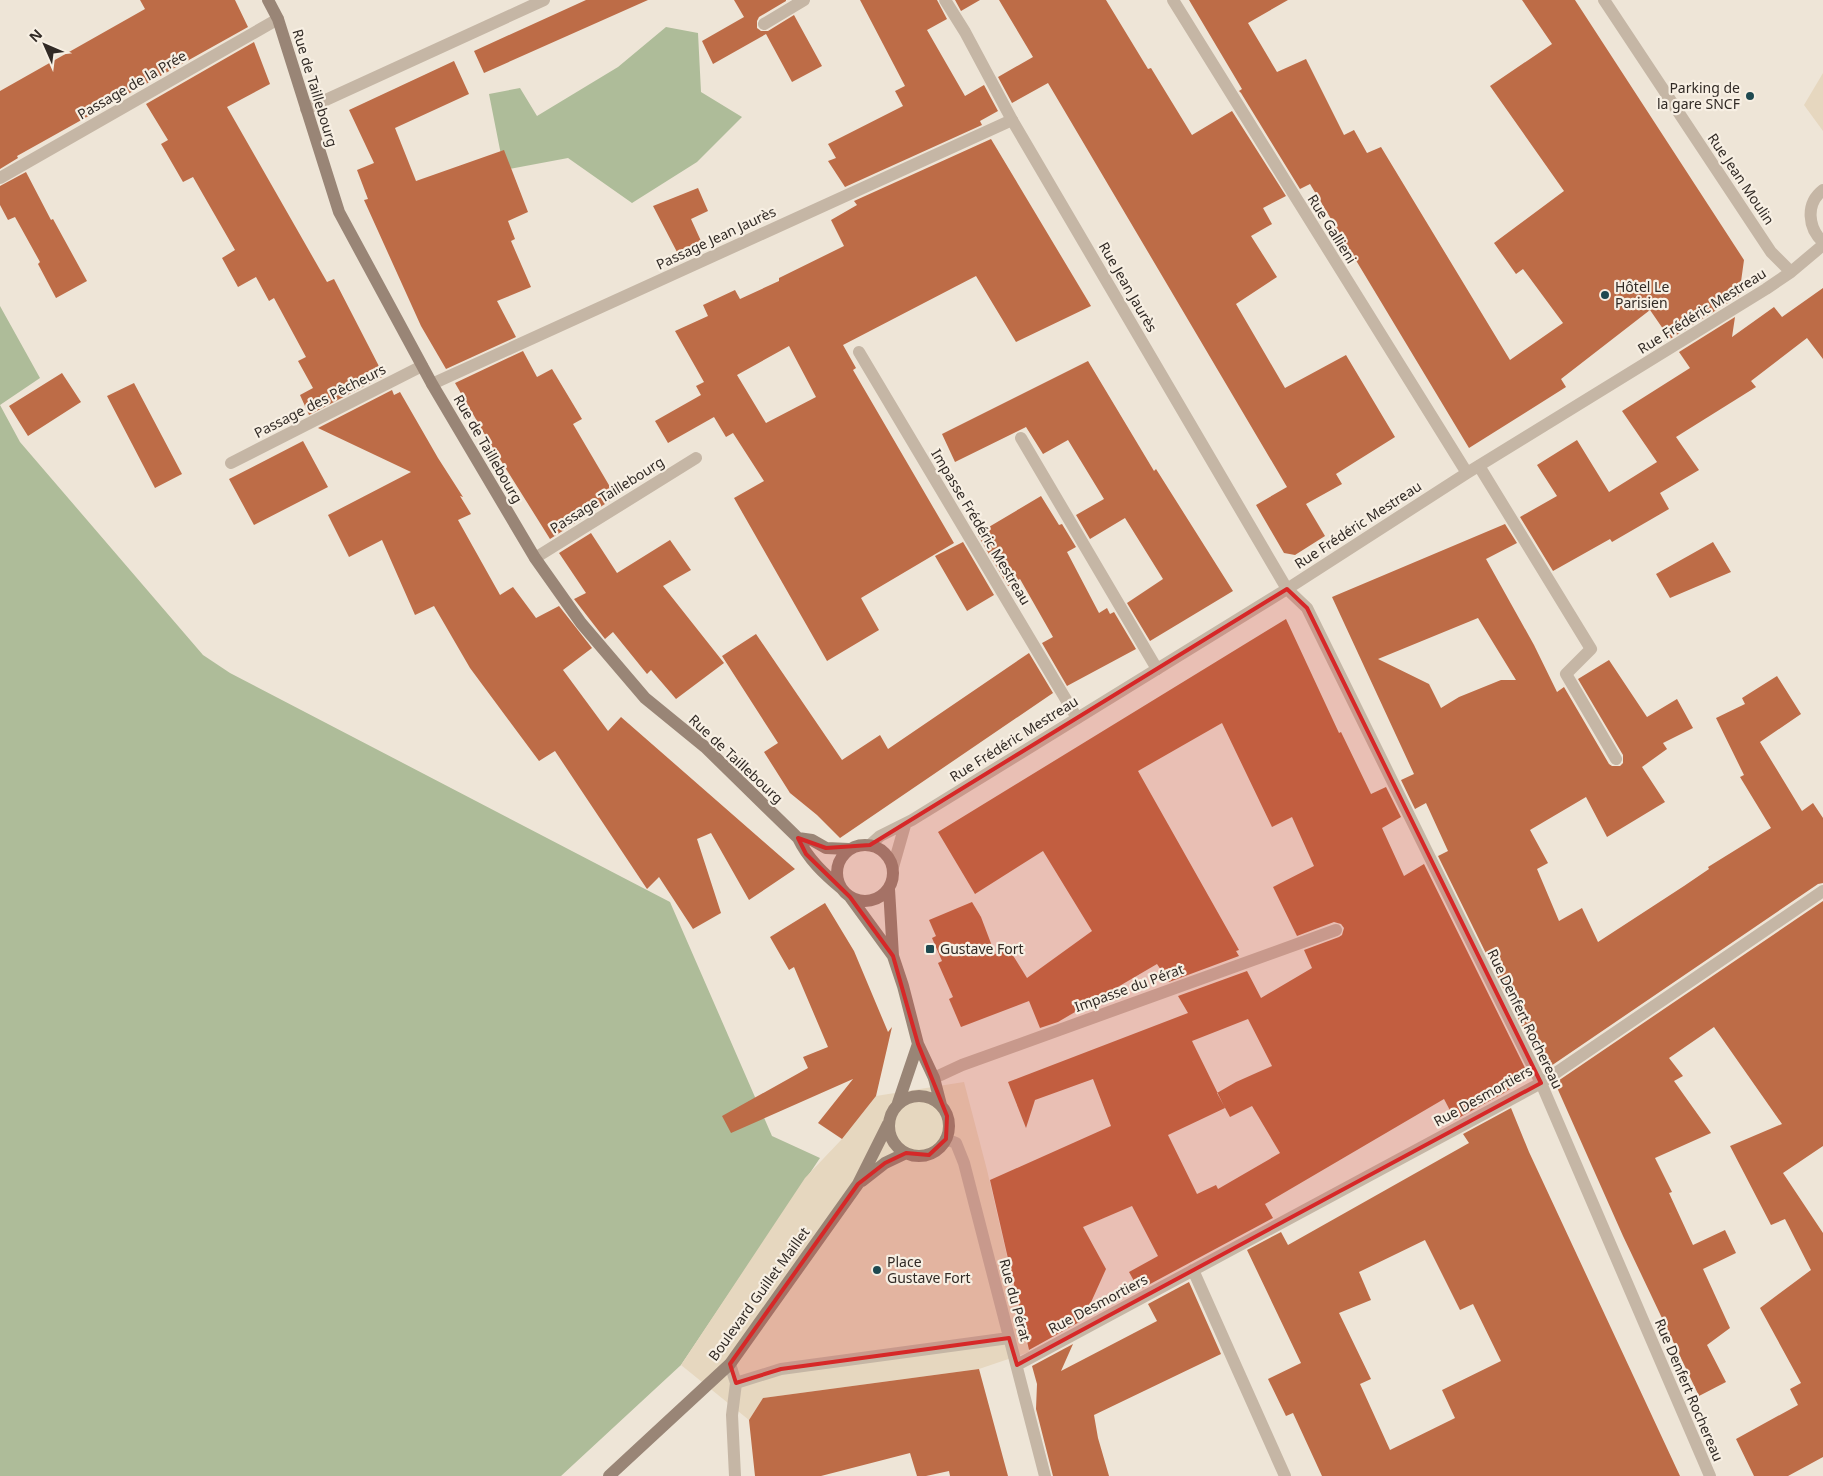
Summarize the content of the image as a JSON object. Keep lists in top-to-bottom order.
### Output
{
  "streets": {
    "street": [
      "Passage de la Prée",
      "Rue de Taillebourg",
      "Rue Jean Moulin",
      "Rue Gallieni",
      "Passage Jean Jaurès",
      "Rue Jean Jaurès",
      "Rue Frédéric Mestreau",
      "Passage des Pêcheurs",
      "Passage Taillebourg",
      "Impasse Frédéric Mestreau",
      "Impasse du Pérat",
      "Rue Denfert Rochereau",
      "Rue Desmortiers",
      "Boulevard Guillet Maillet",
      "Rue du Pérat"
    ]
  },
  "crossings": [
    ["Passage de la Prée", "Rue de Taillebourg"],
    ["Rue de Taillebourg", "Passage Jean Jaurès"],
    ["Rue de Taillebourg", "Rue Frédéric Mestreau"],
    ["Rue de Taillebourg", "Passage des Pêcheurs"],
    ["Rue de Taillebourg", "Passage Taillebourg"],
    ["Rue Jean Moulin", "Rue Frédéric Mestreau"],
    ["Rue Gallieni", "Rue Frédéric Mestreau"],
    ["Passage Jean Jaurès", "Rue Jean Jaurès"],
    ["Rue Jean Jaurès", "Rue Frédéric Mestreau"],
    ["Rue Jean Jaurès", "Rue Denfert Rochereau"],
    ["Rue Frédéric Mestreau", "Impasse Frédéric Mestreau"],
    ["Rue Frédéric Mestreau", "Rue Denfert Rochereau"],
    ["Rue Denfert Rochereau", "Rue Desmortiers"],
    ["Rue Desmortiers", "Rue du Pérat"],
    ["Boulevard Guillet Maillet", "Rue du Pérat"]
  ],
  "places": {
    "other": ["Parking de la gare SNCF", "Hôtel Le Parisien", "Place Gustave Fort"],
    "transit": ["Gustave Fort"]
  },
  "north": "top left"
}
